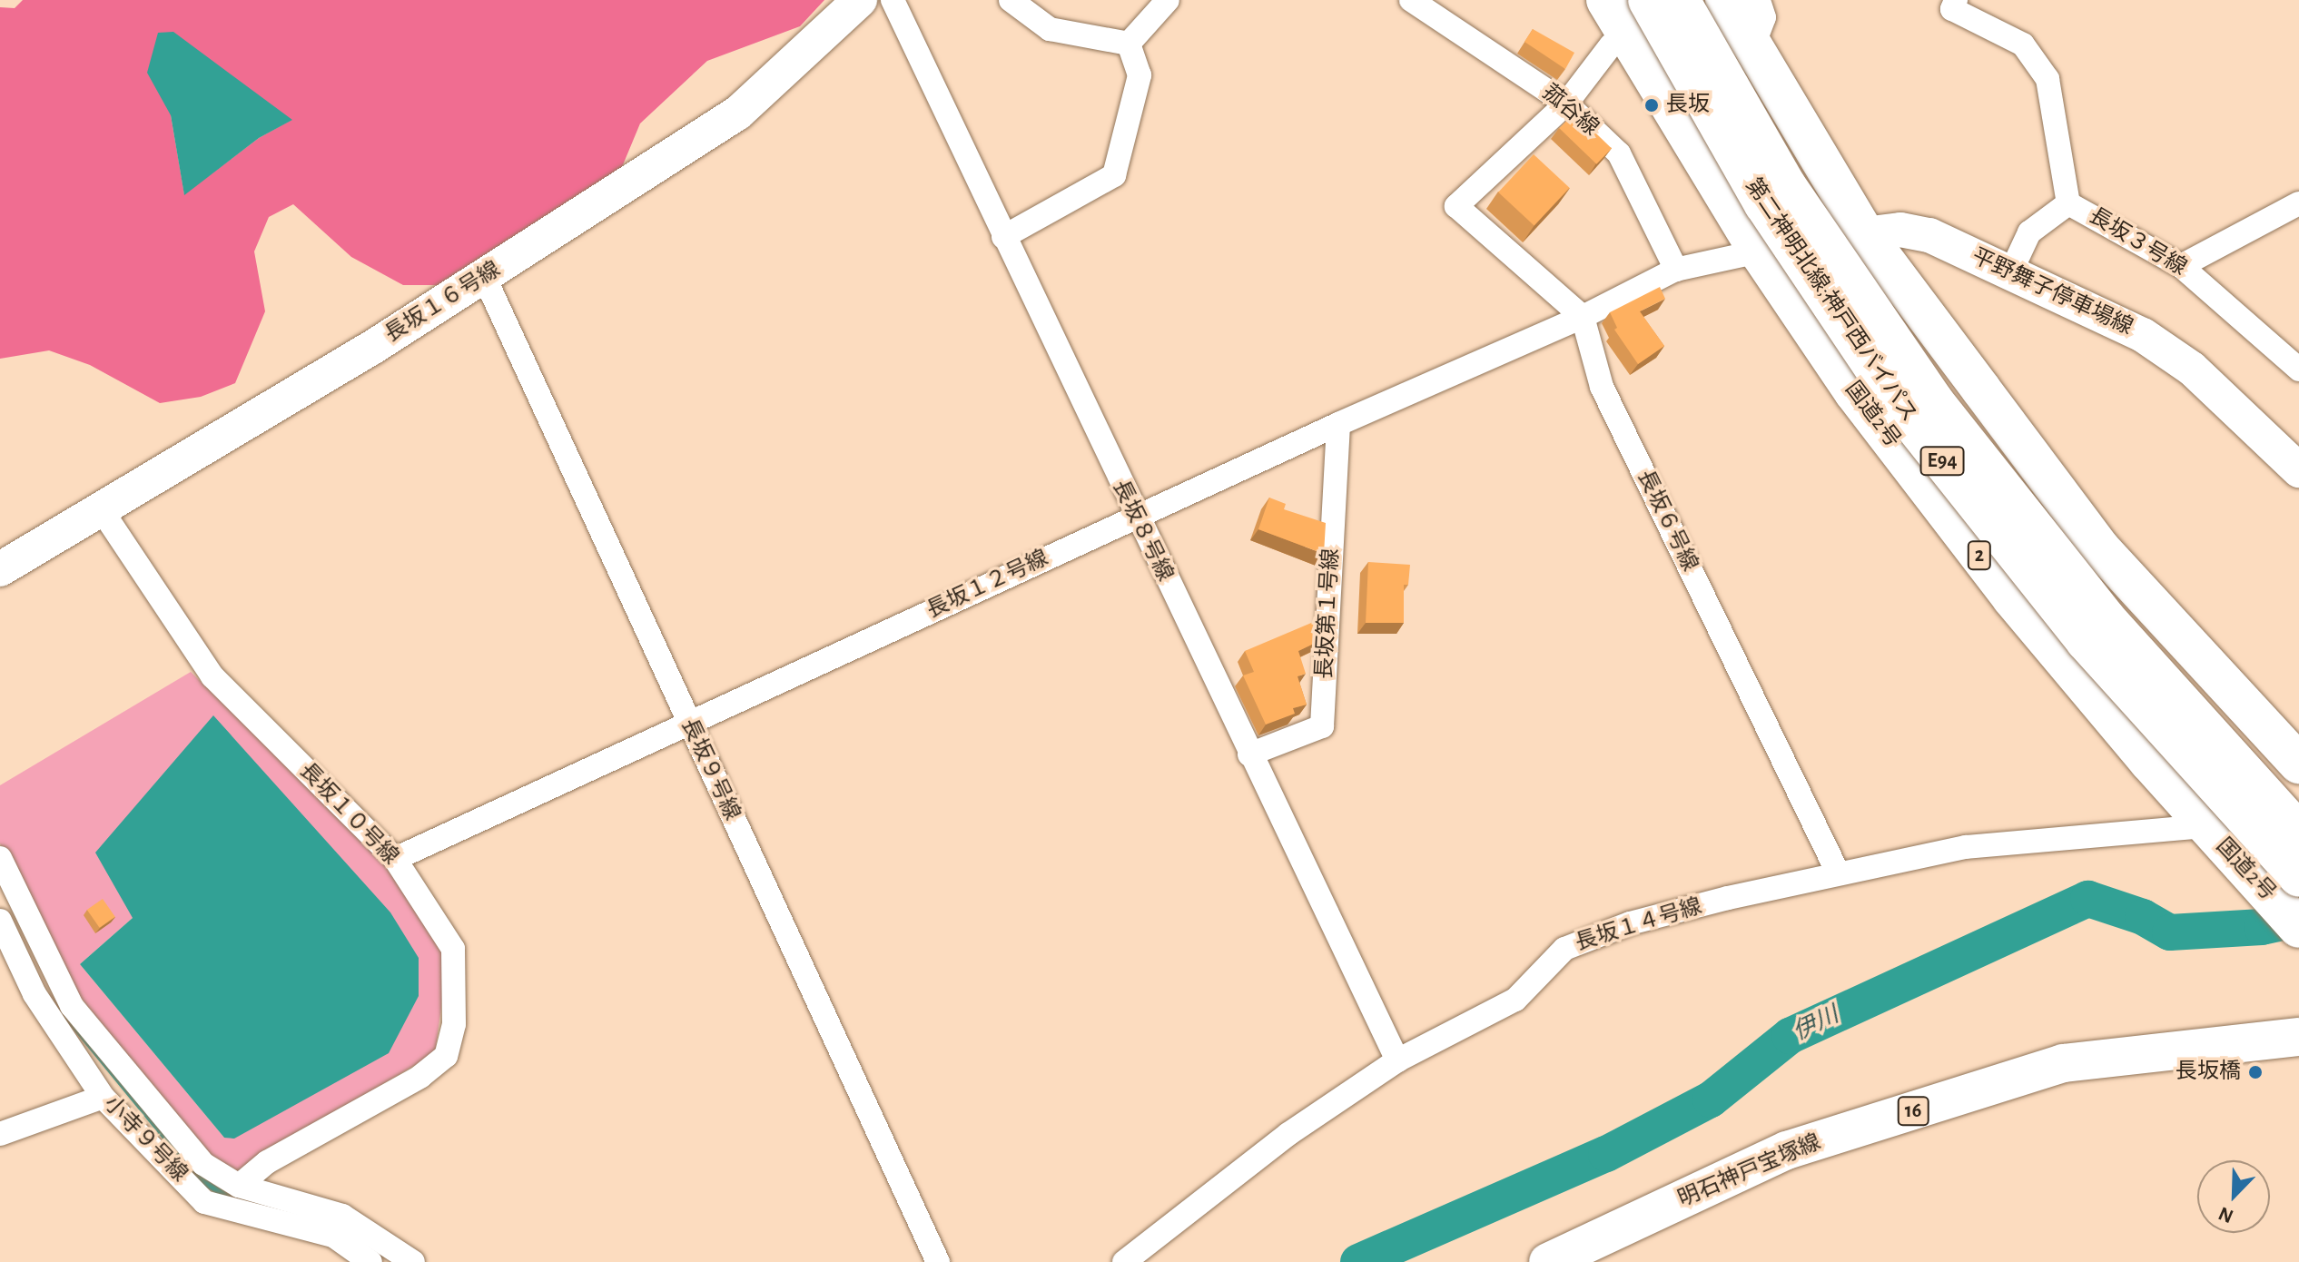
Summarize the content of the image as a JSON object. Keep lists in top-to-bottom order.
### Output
{
  "streets": {
    "highway": [
      "第二神明北線;神戸西バイパス",
      "国道2号",
      "E94",
      "2"
    ],
    "main road": ["16", "明石神戸宝塚線"],
    "street": [
      "菰谷線",
      "長坂３号線",
      "平野舞子停車場線",
      "長坂１６号線",
      "長坂６号線",
      "長坂８号線",
      "長坂１２号線",
      "長坂第１号線",
      "長坂９号線",
      "長坂１０号線",
      "長坂１４号線",
      "小寺９号線"
    ]
  },
  "crossings": [
    ["菰谷線", "長坂１２号線"],
    ["平野舞子停車場線", "国道2号"],
    ["平野舞子停車場線", "長坂１２号線"],
    ["第二神明北線;神戸西バイパス", "国道2号"],
    ["長坂１６号線", "長坂９号線"],
    ["長坂１６号線", "長坂１０号線"],
    ["国道2号", "長坂１２号線"],
    ["国道2号", "長坂１４号線"],
    ["長坂６号線", "長坂１２号線"],
    ["長坂６号線", "長坂１４号線"],
    ["長坂８号線", "長坂１２号線"],
    ["長坂８号線", "長坂第１号線"],
    ["長坂８号線", "長坂１４号線"],
    ["長坂１２号線", "長坂第１号線"],
    ["長坂１２号線", "長坂９号線"],
    ["長坂１２号線", "長坂１０号線"]
  ],
  "water": ["伊川"],
  "places": ["長坂", "長坂橋"],
  "north": "bottom left"
}
